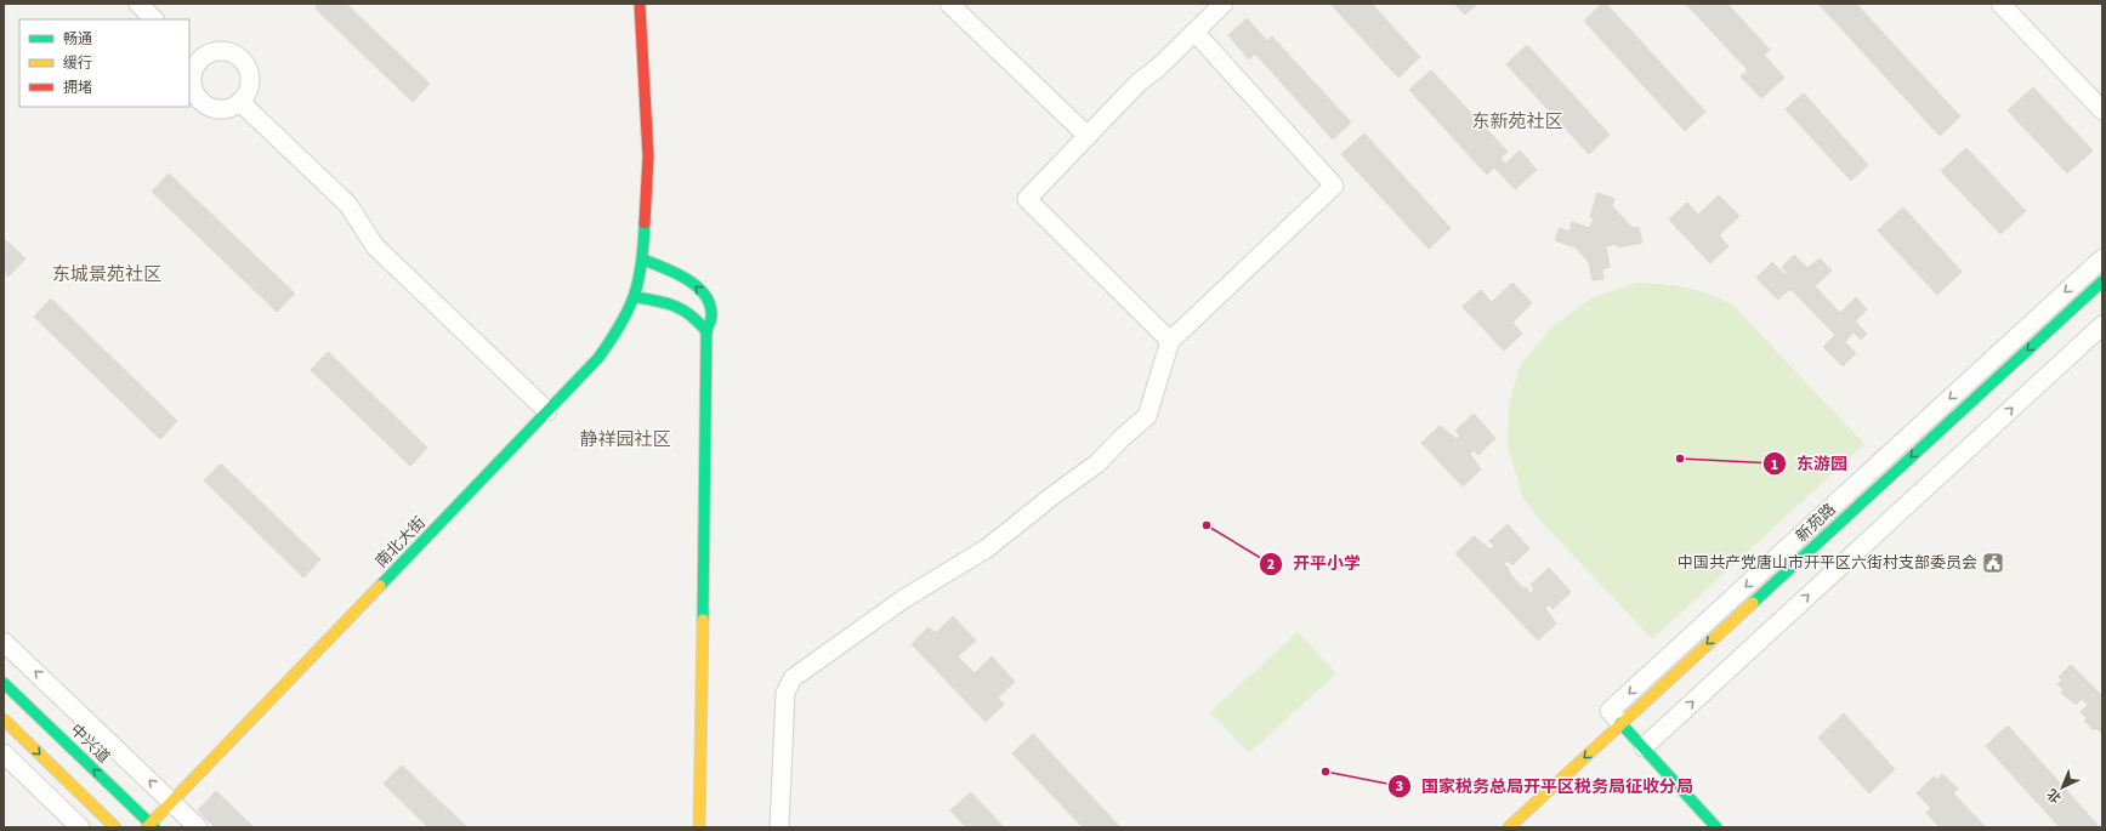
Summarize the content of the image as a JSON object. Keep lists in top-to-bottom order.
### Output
{
  "streets": {
    "street": ["新苑路", "南北大街", "中兴道"]
  },
  "crossings": [
    ["南北大街", "中兴道"]
  ],
  "districts": ["东新苑社区", "东城景苑社区", "静祥园社区"],
  "places": {
    "other": ["东游园", "开平小学", "国家税务总局开平区税务局征收分局"],
    "public building": ["中国共产党唐山市开平区六街村支部委员会"]
  },
  "legend": ["畅通", "缓行", "拥堵"],
  "north": "bottom left"
}
